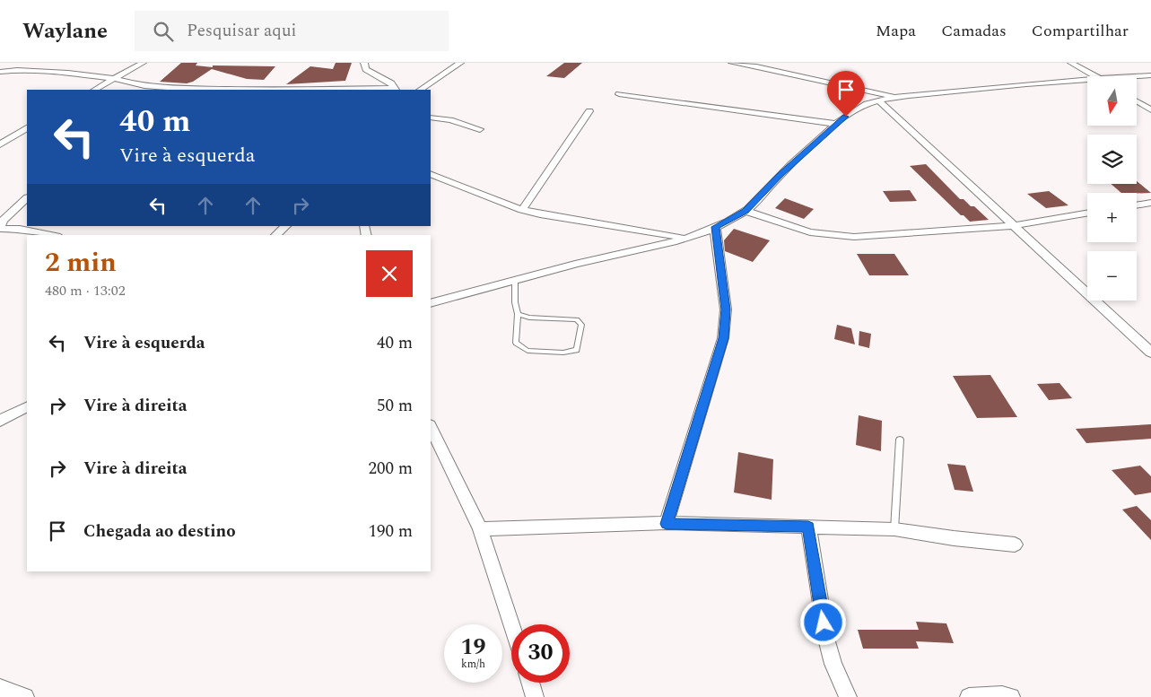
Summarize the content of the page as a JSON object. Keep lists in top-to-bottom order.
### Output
{
  "north": "bottom",
  "page": {
    "header": "Waylane",
    "search": "Pesquisar aqui",
    "nav": ["Mapa", "Camadas", "Compartilhar"],
    "map_buttons": ["+", "−"],
    "turn": ["40 m", "Vire à esquerda"],
    "heading": ["2 min", "480 m · 13:02"],
    "list": [
      {
        "name": "Vire à esquerda",
        "value": "40 m"
      },
      {
        "name": "Vire à direita",
        "value": "50 m"
      },
      {
        "name": "Vire à direita",
        "value": "200 m"
      },
      {
        "name": "Chegada ao destino",
        "value": "190 m"
      }
    ],
    "speed": "19 km/h",
    "limit": "30"
  }
}
